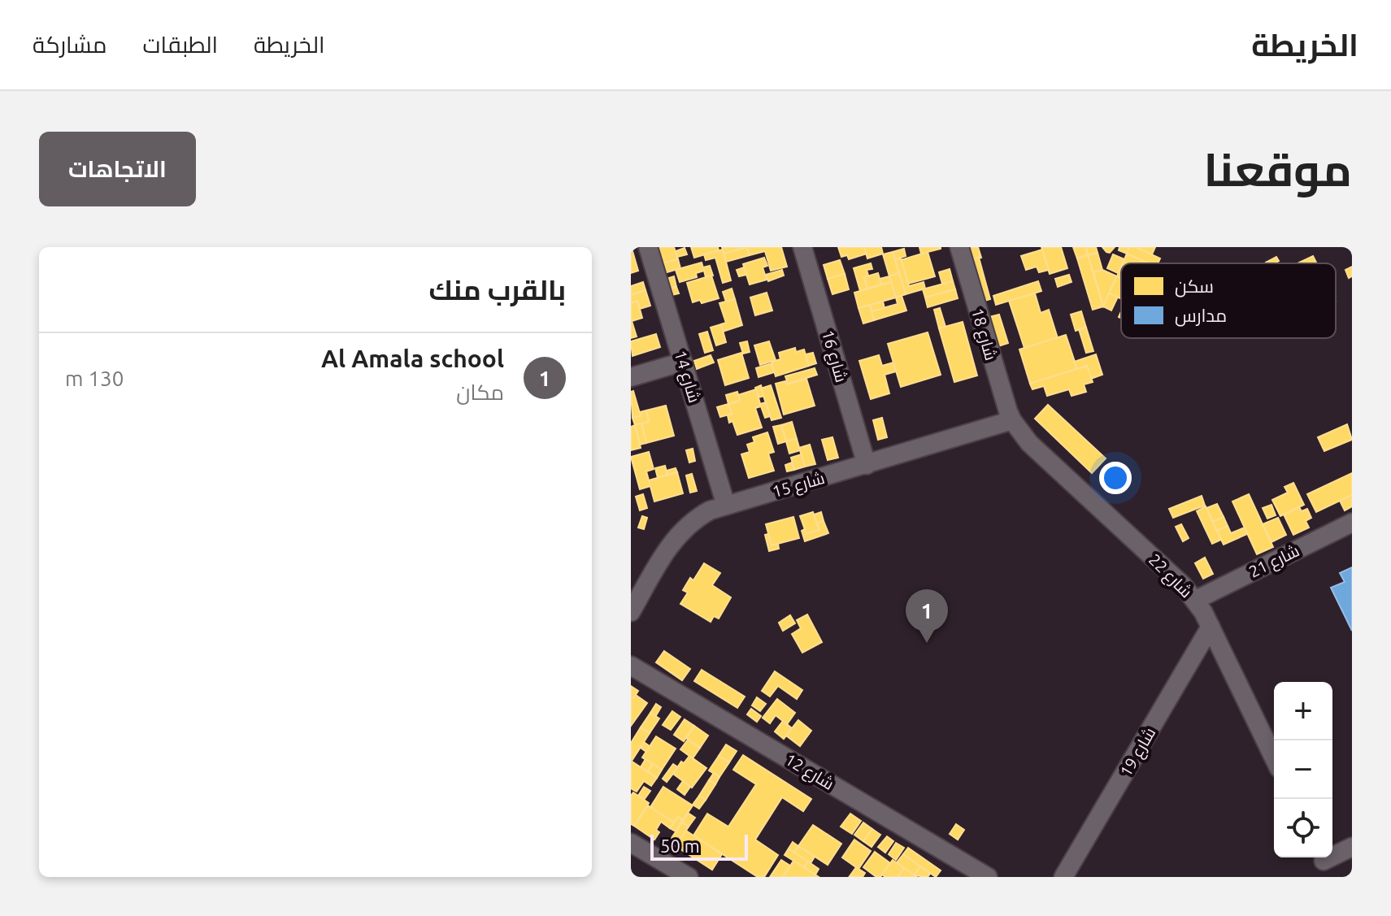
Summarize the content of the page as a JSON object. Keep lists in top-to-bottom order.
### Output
{
  "streets": {
    "street": [
      "شارع 18",
      "شارع 16",
      "شارع 14",
      "شارع 15",
      "شارع 21",
      "شارع 22",
      "شارع 19",
      "شارع 12"
    ]
  },
  "crossings": [
    ["شارع 18", "شارع 15"],
    ["شارع 18", "شارع 22"],
    ["شارع 16", "شارع 15"],
    ["شارع 14", "شارع 15"],
    ["شارع 15", "شارع 22"],
    ["شارع 21", "شارع 22"],
    ["شارع 22", "شارع 19"]
  ],
  "legend": ["سكن", "مدارس"],
  "scale_bar": "50 m",
  "page": {
    "header": "الخريطة",
    "nav": ["الخريطة", "الطبقات", "مشاركة"],
    "title": "موقعنا",
    "buttons": "الاتجاهات",
    "heading": "بالقرب منك",
    "list": [
      {
        "mark": "1",
        "name": "Al Amala school",
        "note": "مكان",
        "value": "130 m"
      }
    ],
    "pins": "1",
    "map_buttons": ["+", "−"],
    "scale": "50 m"
  }
}
